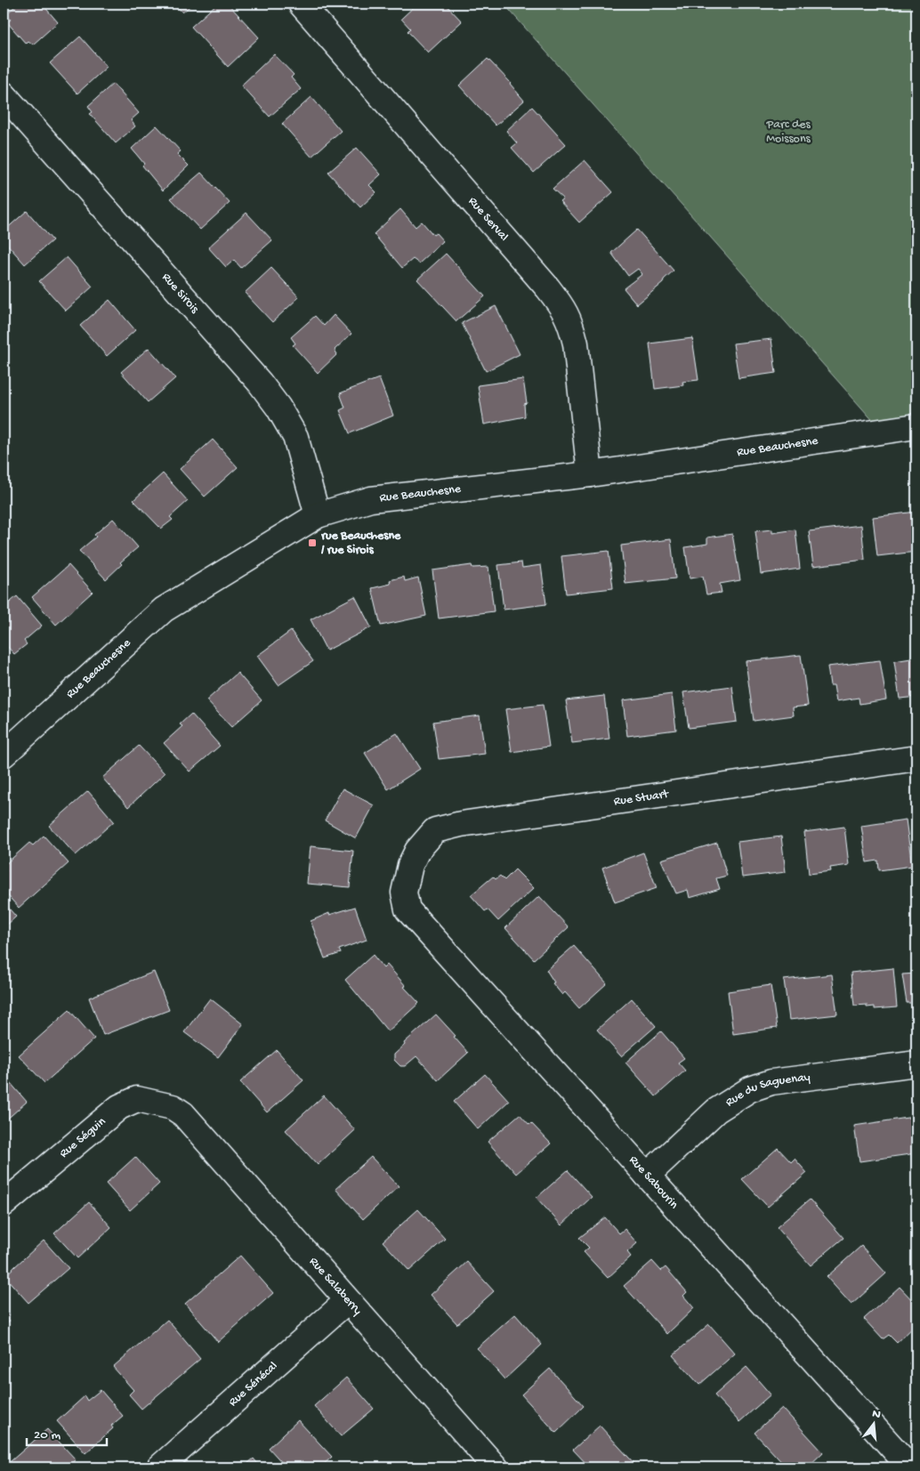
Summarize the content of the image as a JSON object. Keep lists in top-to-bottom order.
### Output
{
  "streets": {
    "street": [
      "Rue Serval",
      "Rue Sirois",
      "Rue Beauchesne",
      "Rue Stuart",
      "Rue du Saguenay",
      "Rue Séguin",
      "Rue Sabourin",
      "Rue Salaberry",
      "Rue Sénécal"
    ]
  },
  "crossings": [
    ["Rue Serval", "Rue Beauchesne"],
    ["Rue Sirois", "Rue Beauchesne"],
    ["Rue Stuart", "Rue Sabourin"],
    ["Rue du Saguenay", "Rue Sabourin"],
    ["Rue Séguin", "Rue Salaberry"],
    ["Rue Salaberry", "Rue Sénécal"]
  ],
  "parks": ["Parc des Moissons"],
  "places": {
    "transit": ["rue Beauchesne / rue Sirois"]
  },
  "scale_bar": "20 m",
  "north": "top"
}
